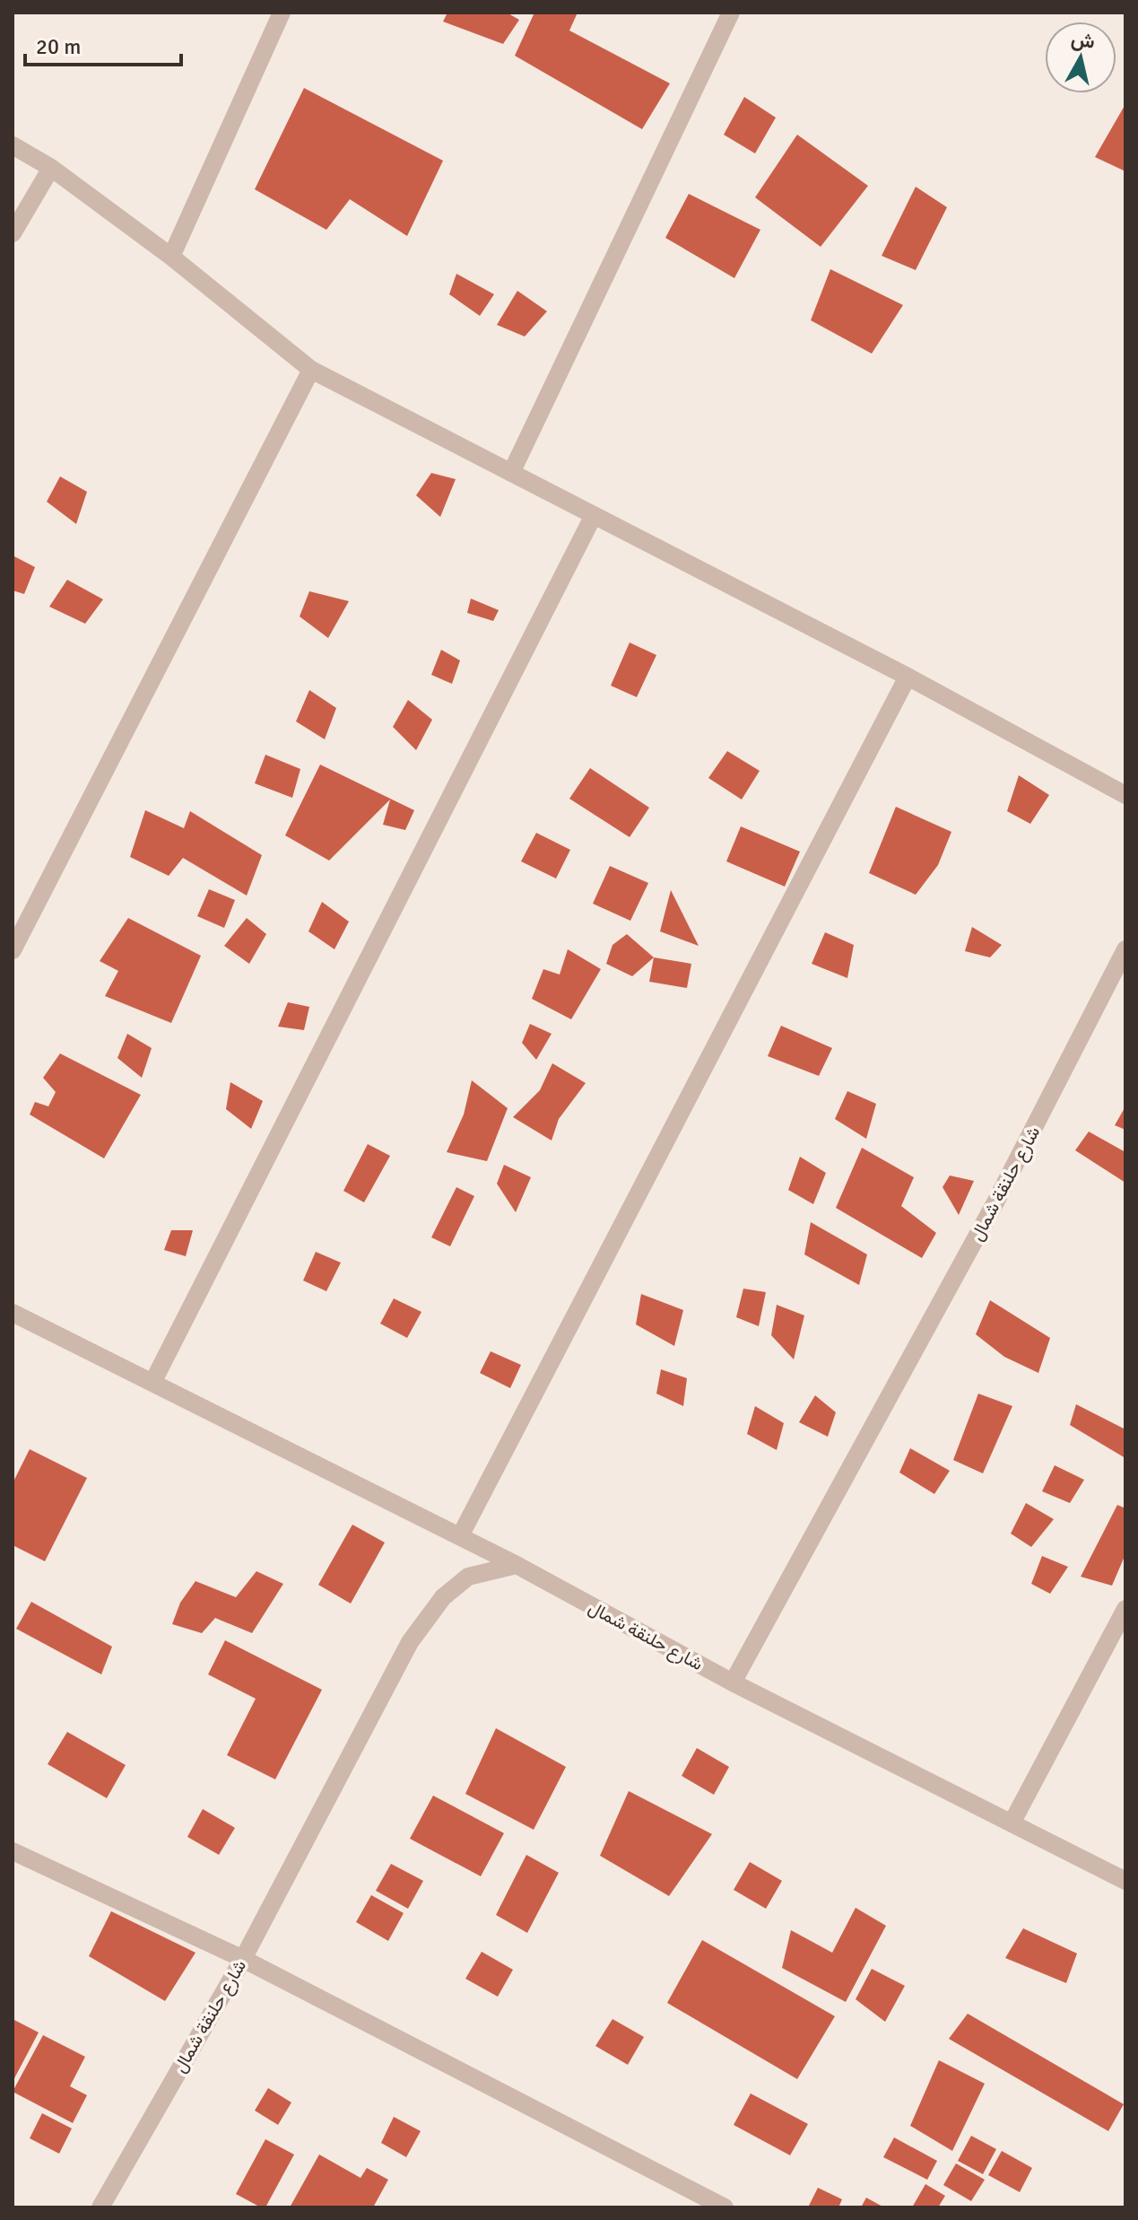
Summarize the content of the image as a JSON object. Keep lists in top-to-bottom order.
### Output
{
  "streets": {
    "street": ["شارع حلنقة شمال"]
  },
  "scale_bar": "20 m",
  "north": "top"
}
